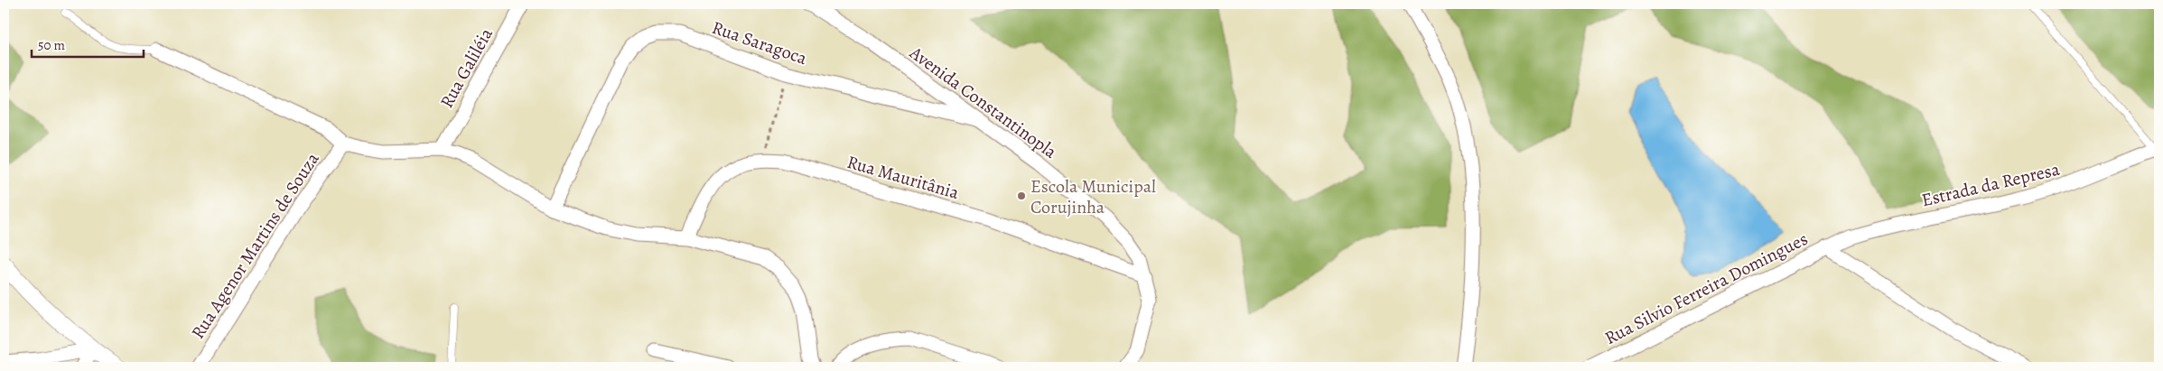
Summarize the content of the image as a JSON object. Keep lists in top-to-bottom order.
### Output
{
  "streets": {
    "street": [
      "Rua Saragoca",
      "Rua Galiléia",
      "Avenida Constantinopla",
      "Rua Mauritânia",
      "Estrada da Represa",
      "Rua Agenor Martins de Souza",
      "Rua Silvio Ferreira Domingues"
    ]
  },
  "crossings": [
    ["Rua Saragoca", "Avenida Constantinopla"],
    ["Avenida Constantinopla", "Rua Mauritânia"],
    ["Estrada da Represa", "Rua Silvio Ferreira Domingues"]
  ],
  "places": ["Escola Municipal Corujinha"],
  "scale_bar": "50 m"
}
